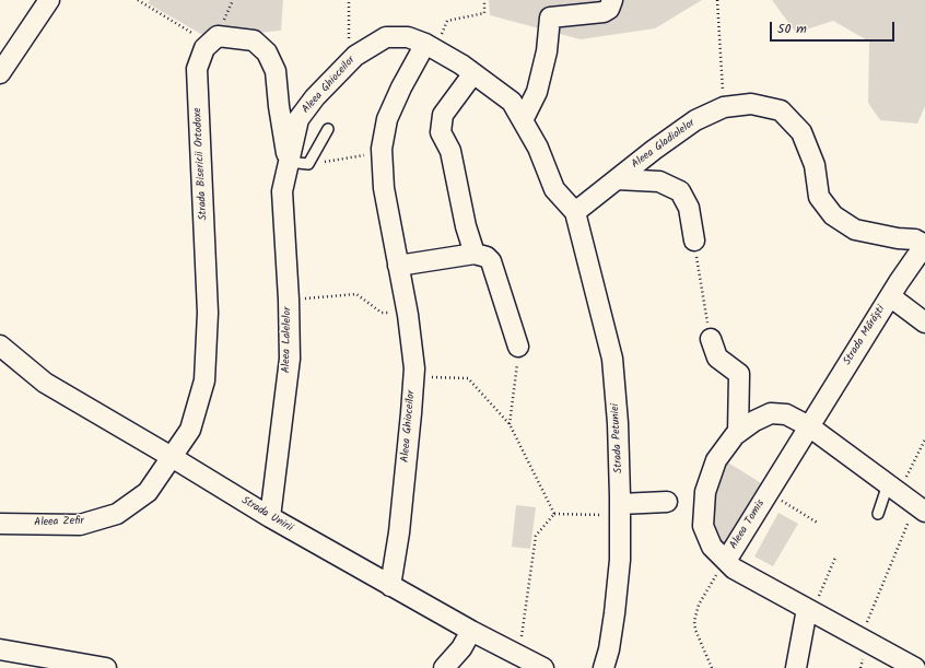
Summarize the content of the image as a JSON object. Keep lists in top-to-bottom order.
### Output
{
  "streets": {
    "street": [
      "Aleea Ghioceilor",
      "Aleea Gladiolelor",
      "Strada Bisericii Ortodoxe",
      "Strada Mărăști",
      "Aleea Lalelelor",
      "Strada Petuniei",
      "Strada Unirii",
      "Aleea Zefir",
      "Aleea Tomis"
    ]
  },
  "crossings": [
    ["Aleea Ghioceilor", "Aleea Gladiolelor"],
    ["Aleea Ghioceilor", "Aleea Lalelelor"],
    ["Aleea Ghioceilor", "Strada Petuniei"],
    ["Aleea Ghioceilor", "Strada Unirii"],
    ["Aleea Gladiolelor", "Strada Mărăști"],
    ["Aleea Gladiolelor", "Strada Petuniei"],
    ["Strada Bisericii Ortodoxe", "Strada Unirii"],
    ["Strada Bisericii Ortodoxe", "Aleea Zefir"],
    ["Strada Mărăști", "Aleea Tomis"],
    ["Aleea Lalelelor", "Strada Unirii"],
    ["Strada Unirii", "Aleea Zefir"]
  ],
  "scale_bar": "50 m"
}
